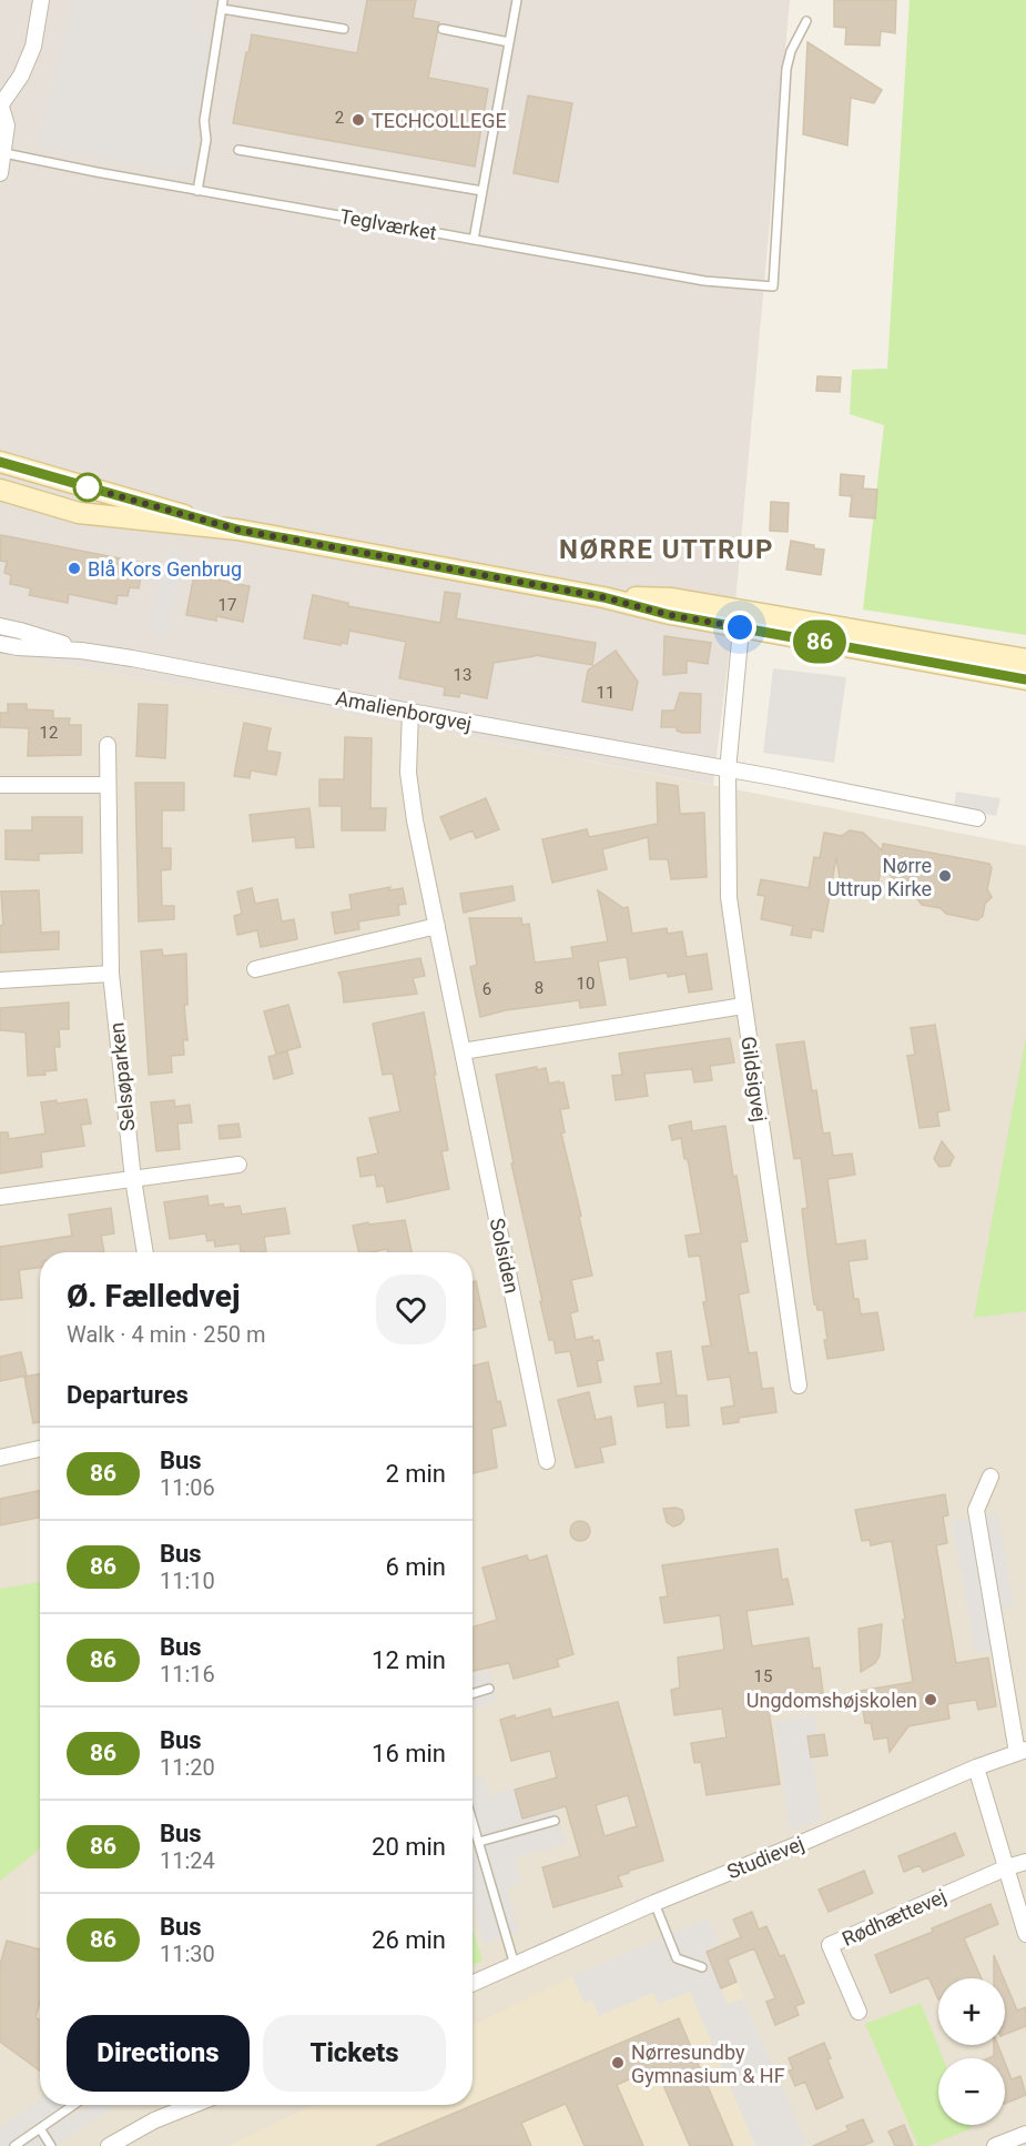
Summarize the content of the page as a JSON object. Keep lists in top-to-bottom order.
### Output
{
  "streets": {
    "street": [
      "Amalienborgvej",
      "Selsøparken",
      "Gildsigvej",
      "Solsiden",
      "Studievej",
      "Rødhættevej"
    ],
    "lane": ["Teglværket"]
  },
  "crossings": [
    ["Amalienborgvej", "Gildsigvej"],
    ["Amalienborgvej", "Solsiden"]
  ],
  "districts": ["NØRRE UTTRUP"],
  "places": [
    "TECHCOLLEGE",
    "Blå Kors Genbrug",
    "Nørre Uttrup Kirke",
    "Ungdomshøjskolen",
    "Nørresundby Gymnasium & HF"
  ],
  "lines": ["bus line 86"],
  "house_numbers": [
    "2",
    "17",
    "13",
    "11",
    "12",
    "10",
    "8",
    "6",
    "15"
  ],
  "page": {
    "on_map": "86",
    "heading": [
      ["Ø. Fælledvej", "Walk · 4 min · 250 m"],
      "Departures"
    ],
    "list": [
      {
        "mark": "86",
        "name": "Bus",
        "note": "11:06",
        "value": "2 min"
      },
      {
        "mark": "86",
        "name": "Bus",
        "note": "11:10",
        "value": "6 min"
      },
      {
        "mark": "86",
        "name": "Bus",
        "note": "11:16",
        "value": "12 min"
      },
      {
        "mark": "86",
        "name": "Bus",
        "note": "11:20",
        "value": "16 min"
      },
      {
        "mark": "86",
        "name": "Bus",
        "note": "11:24",
        "value": "20 min"
      },
      {
        "mark": "86",
        "name": "Bus",
        "note": "11:30",
        "value": "26 min"
      }
    ],
    "map_buttons": ["+", "−"],
    "buttons": ["Directions", "Tickets"]
  }
}
